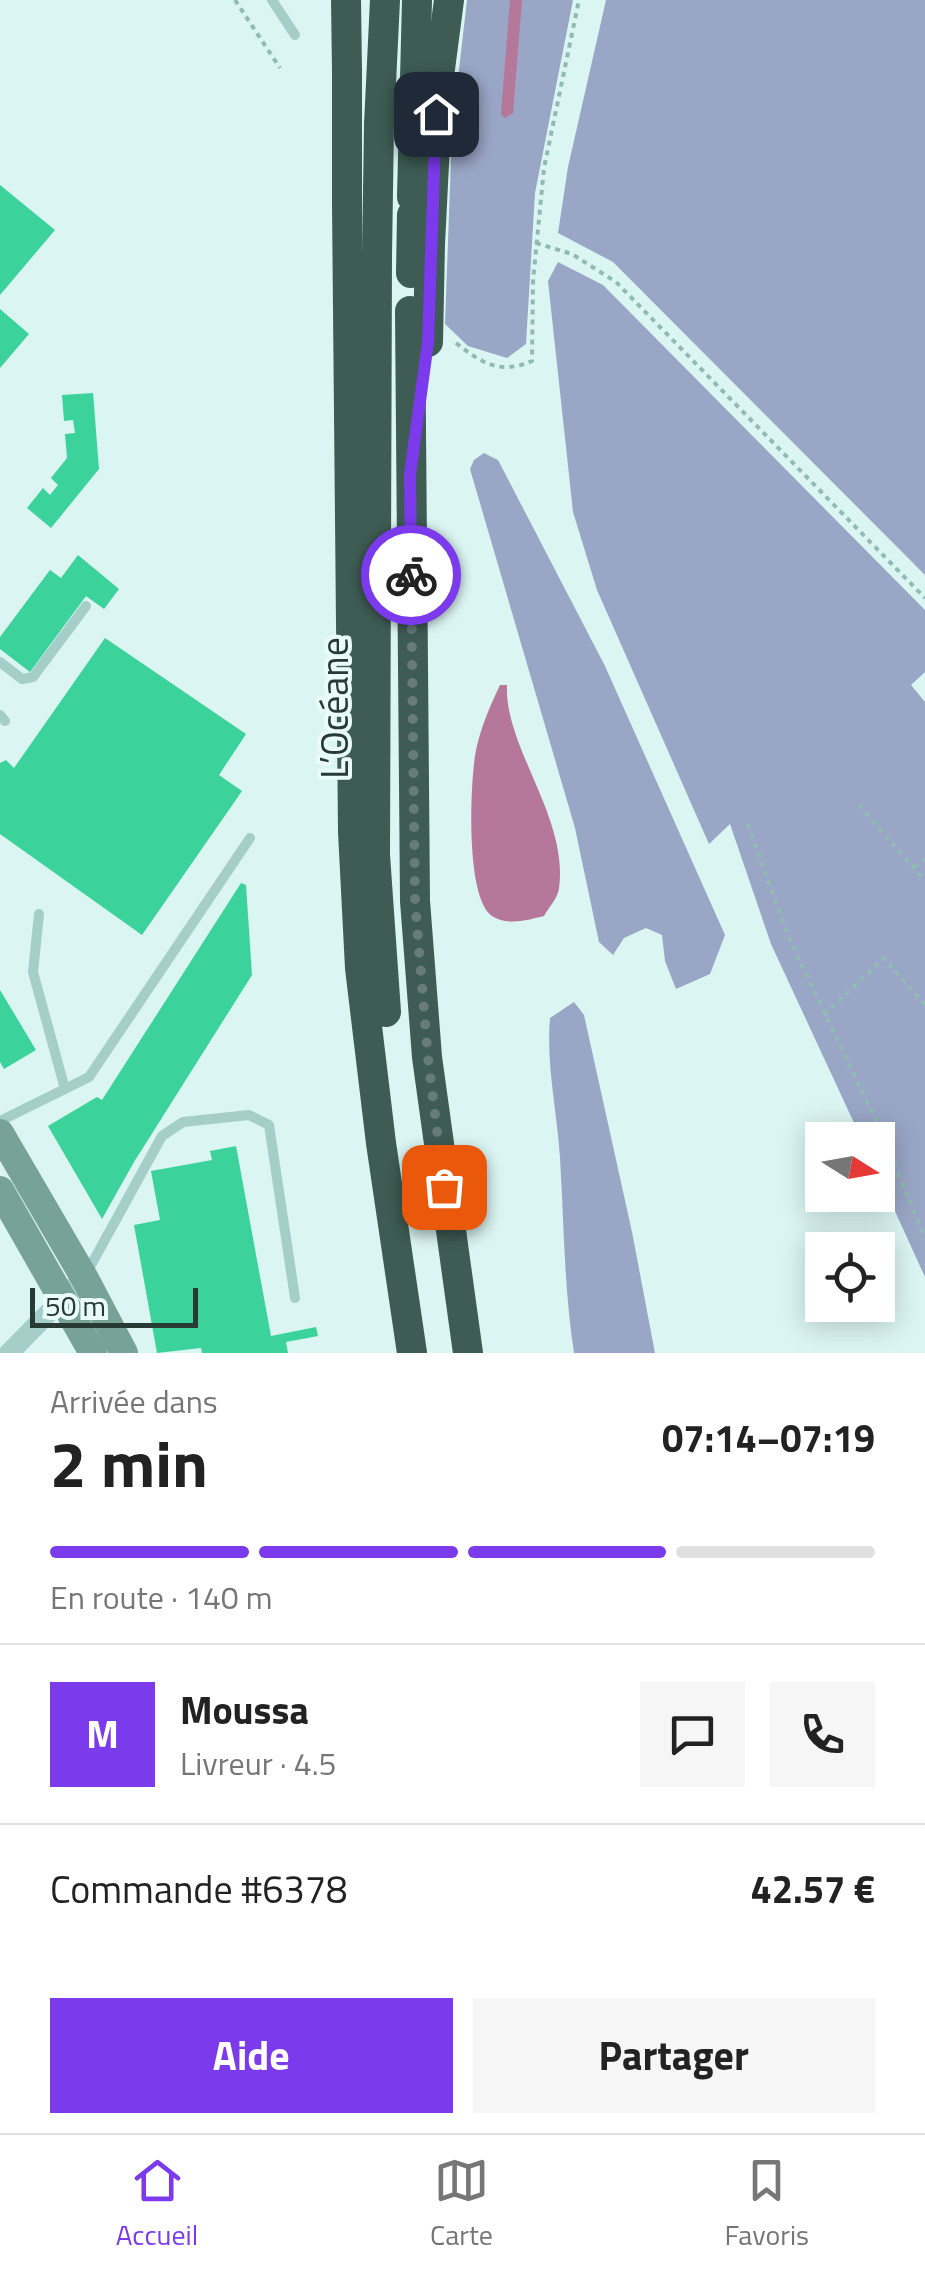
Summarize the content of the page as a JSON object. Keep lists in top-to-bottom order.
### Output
{
  "streets": {
    "highway": ["L’Océane"]
  },
  "scale_bar": "50 m",
  "north": "right",
  "page": {
    "scale": "50 m",
    "heading": ["2 min", "Arrivée dans", "07:14–07:19"],
    "panel": [
      "Moussa",
      "Livreur · 4.5",
      "Commande #6378",
      "42.57 €"
    ],
    "bar": "En route · 140 m",
    "round": "M",
    "buttons": ["Aide", "Partager"],
    "tabs": ["Accueil", "Carte", "Favoris"]
  }
}
